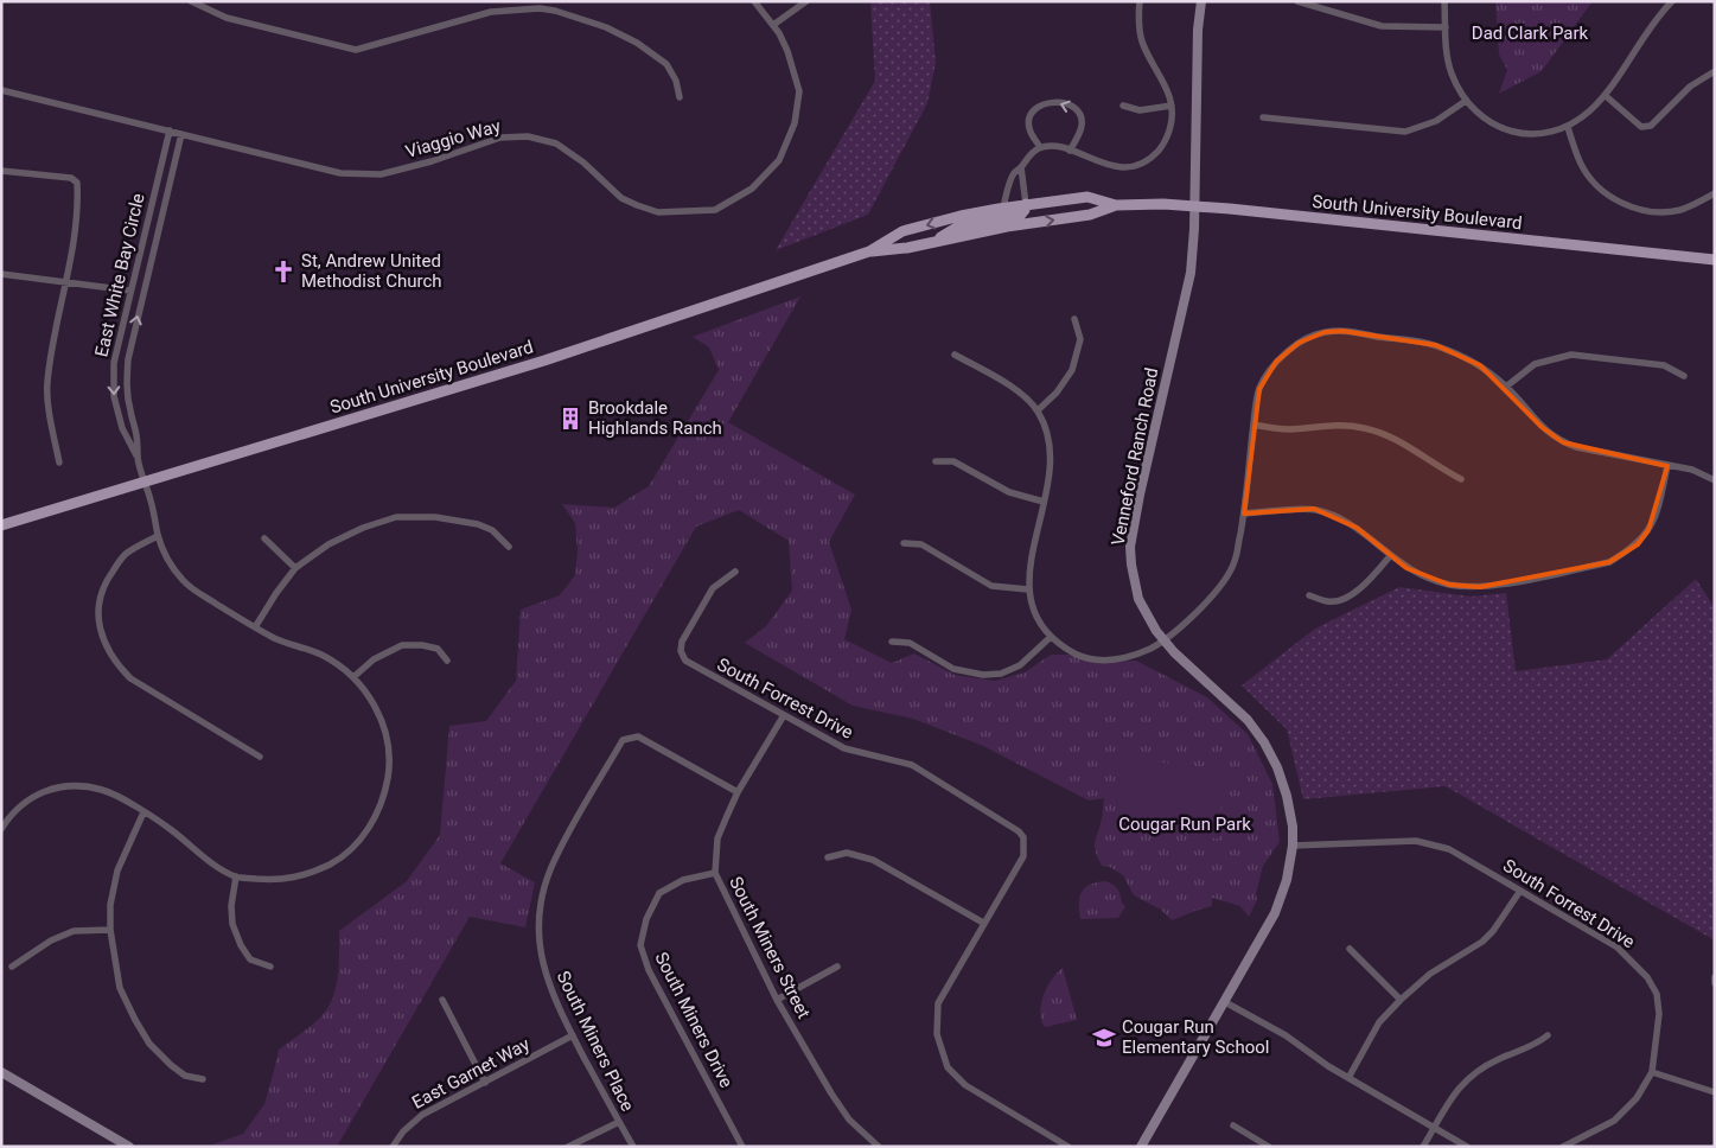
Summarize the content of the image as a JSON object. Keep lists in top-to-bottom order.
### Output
{
  "streets": {
    "main road": ["South University Boulevard"],
    "street": [
      "Viaggio Way",
      "East White Bay Circle",
      "Venneford Ranch Road",
      "South Forrest Drive",
      "South Miners Street",
      "South Miners Drive",
      "South Miners Place",
      "East Garnet Way"
    ]
  },
  "crossings": [
    ["Viaggio Way", "East White Bay Circle"],
    ["South University Boulevard", "Venneford Ranch Road"],
    ["Venneford Ranch Road", "South Forrest Drive"],
    ["South Forrest Drive", "South Miners Street"],
    ["South Miners Street", "South Miners Drive"],
    ["South Miners Street", "South Miners Place"],
    ["South Miners Place", "East Garnet Way"]
  ],
  "parks": ["Dad Clark Park", "Cougar Run Park"],
  "places": {
    "church": ["St, Andrew United Methodist Church"],
    "building": ["Brookdale Highlands Ranch"],
    "school or university": ["Cougar Run Elementary School"]
  }
}
